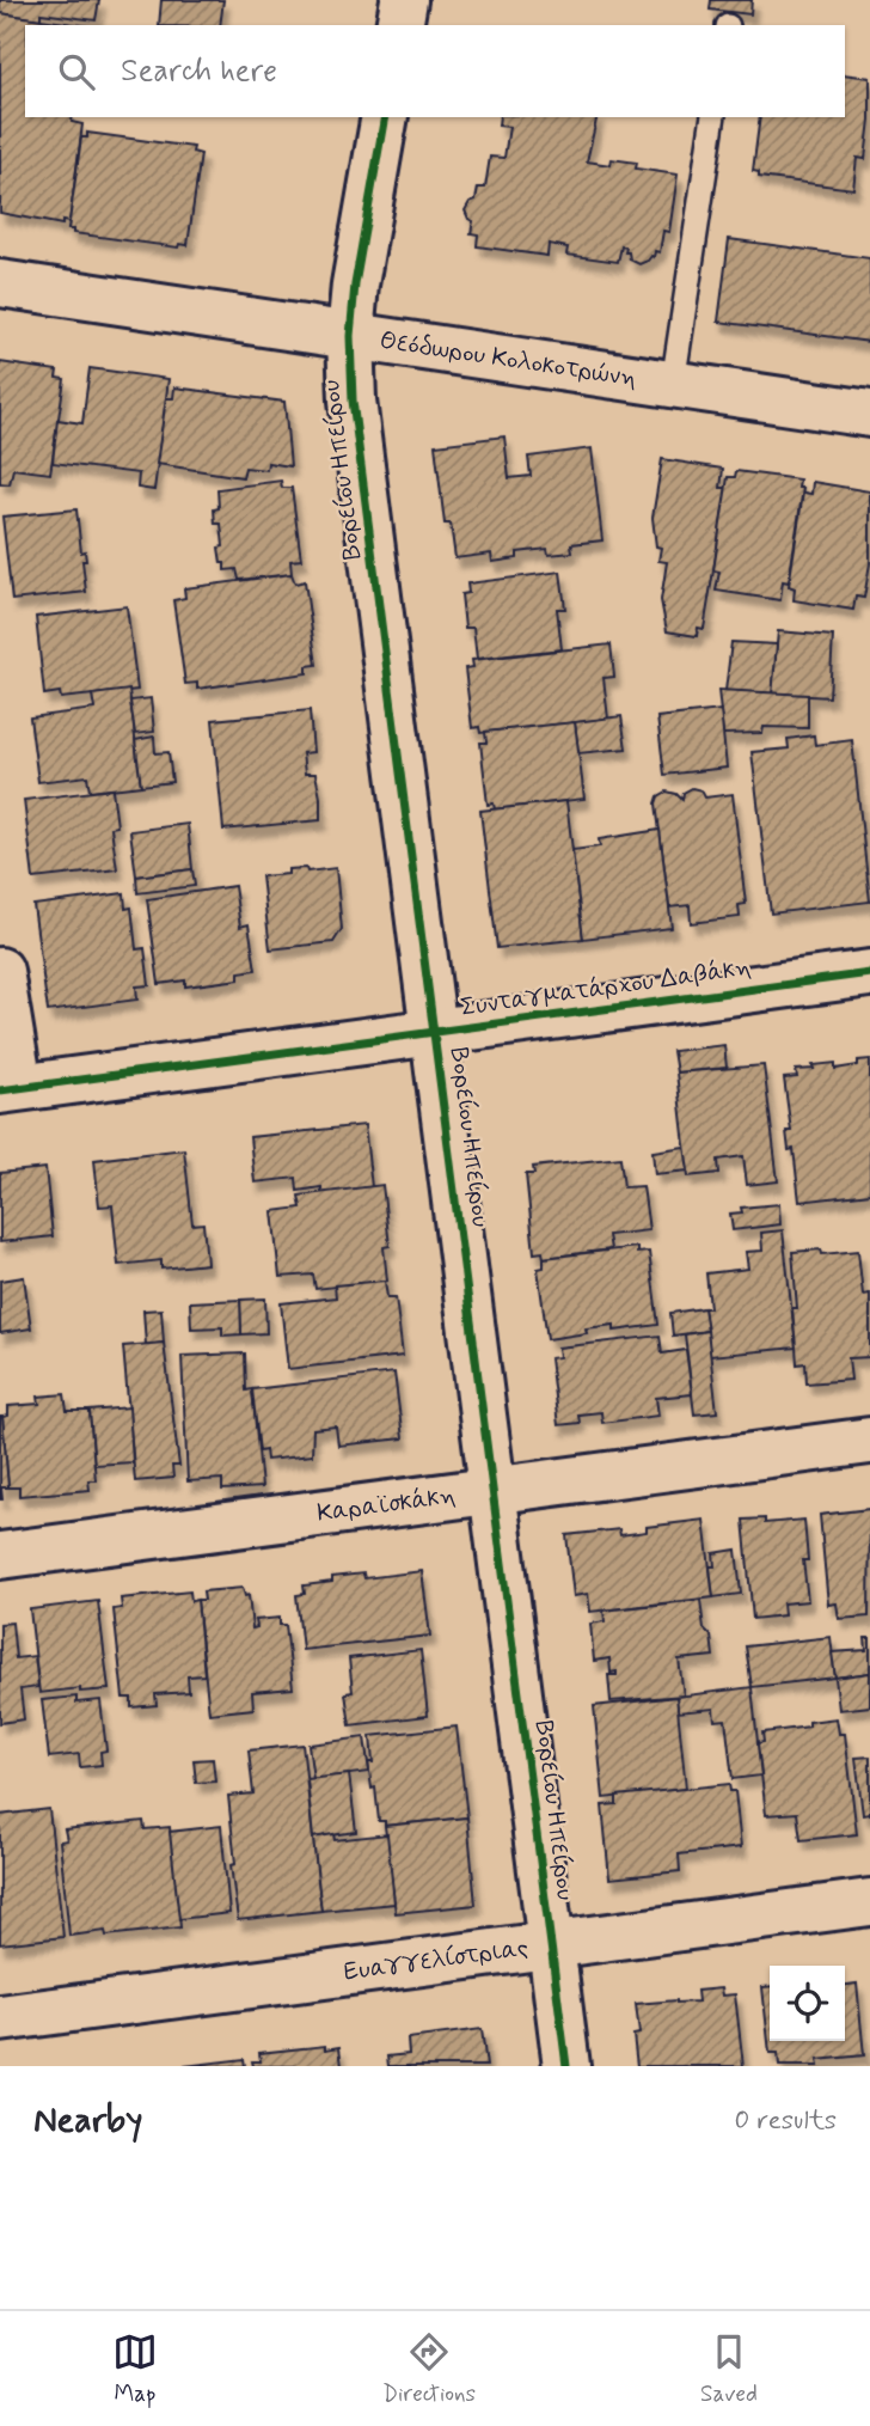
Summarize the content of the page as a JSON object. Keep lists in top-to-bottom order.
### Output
{
  "streets": {
    "street": [
      "Θεόδωρου Κολοκοτρώνη",
      "Βορείου Ηπείρου",
      "Συνταγματάρχου Δαβάκη",
      "Καραϊσκάκη",
      "Ευαγγελίστριας"
    ]
  },
  "crossings": [
    ["Θεόδωρου Κολοκοτρώνη", "Βορείου Ηπείρου"],
    ["Βορείου Ηπείρου", "Συνταγματάρχου Δαβάκη"],
    ["Βορείου Ηπείρου", "Καραϊσκάκη"],
    ["Βορείου Ηπείρου", "Ευαγγελίστριας"]
  ],
  "page": {
    "search": "Search here",
    "heading": ["Nearby", "0 results"],
    "nav": ["Map", "Directions", "Saved"]
  }
}
